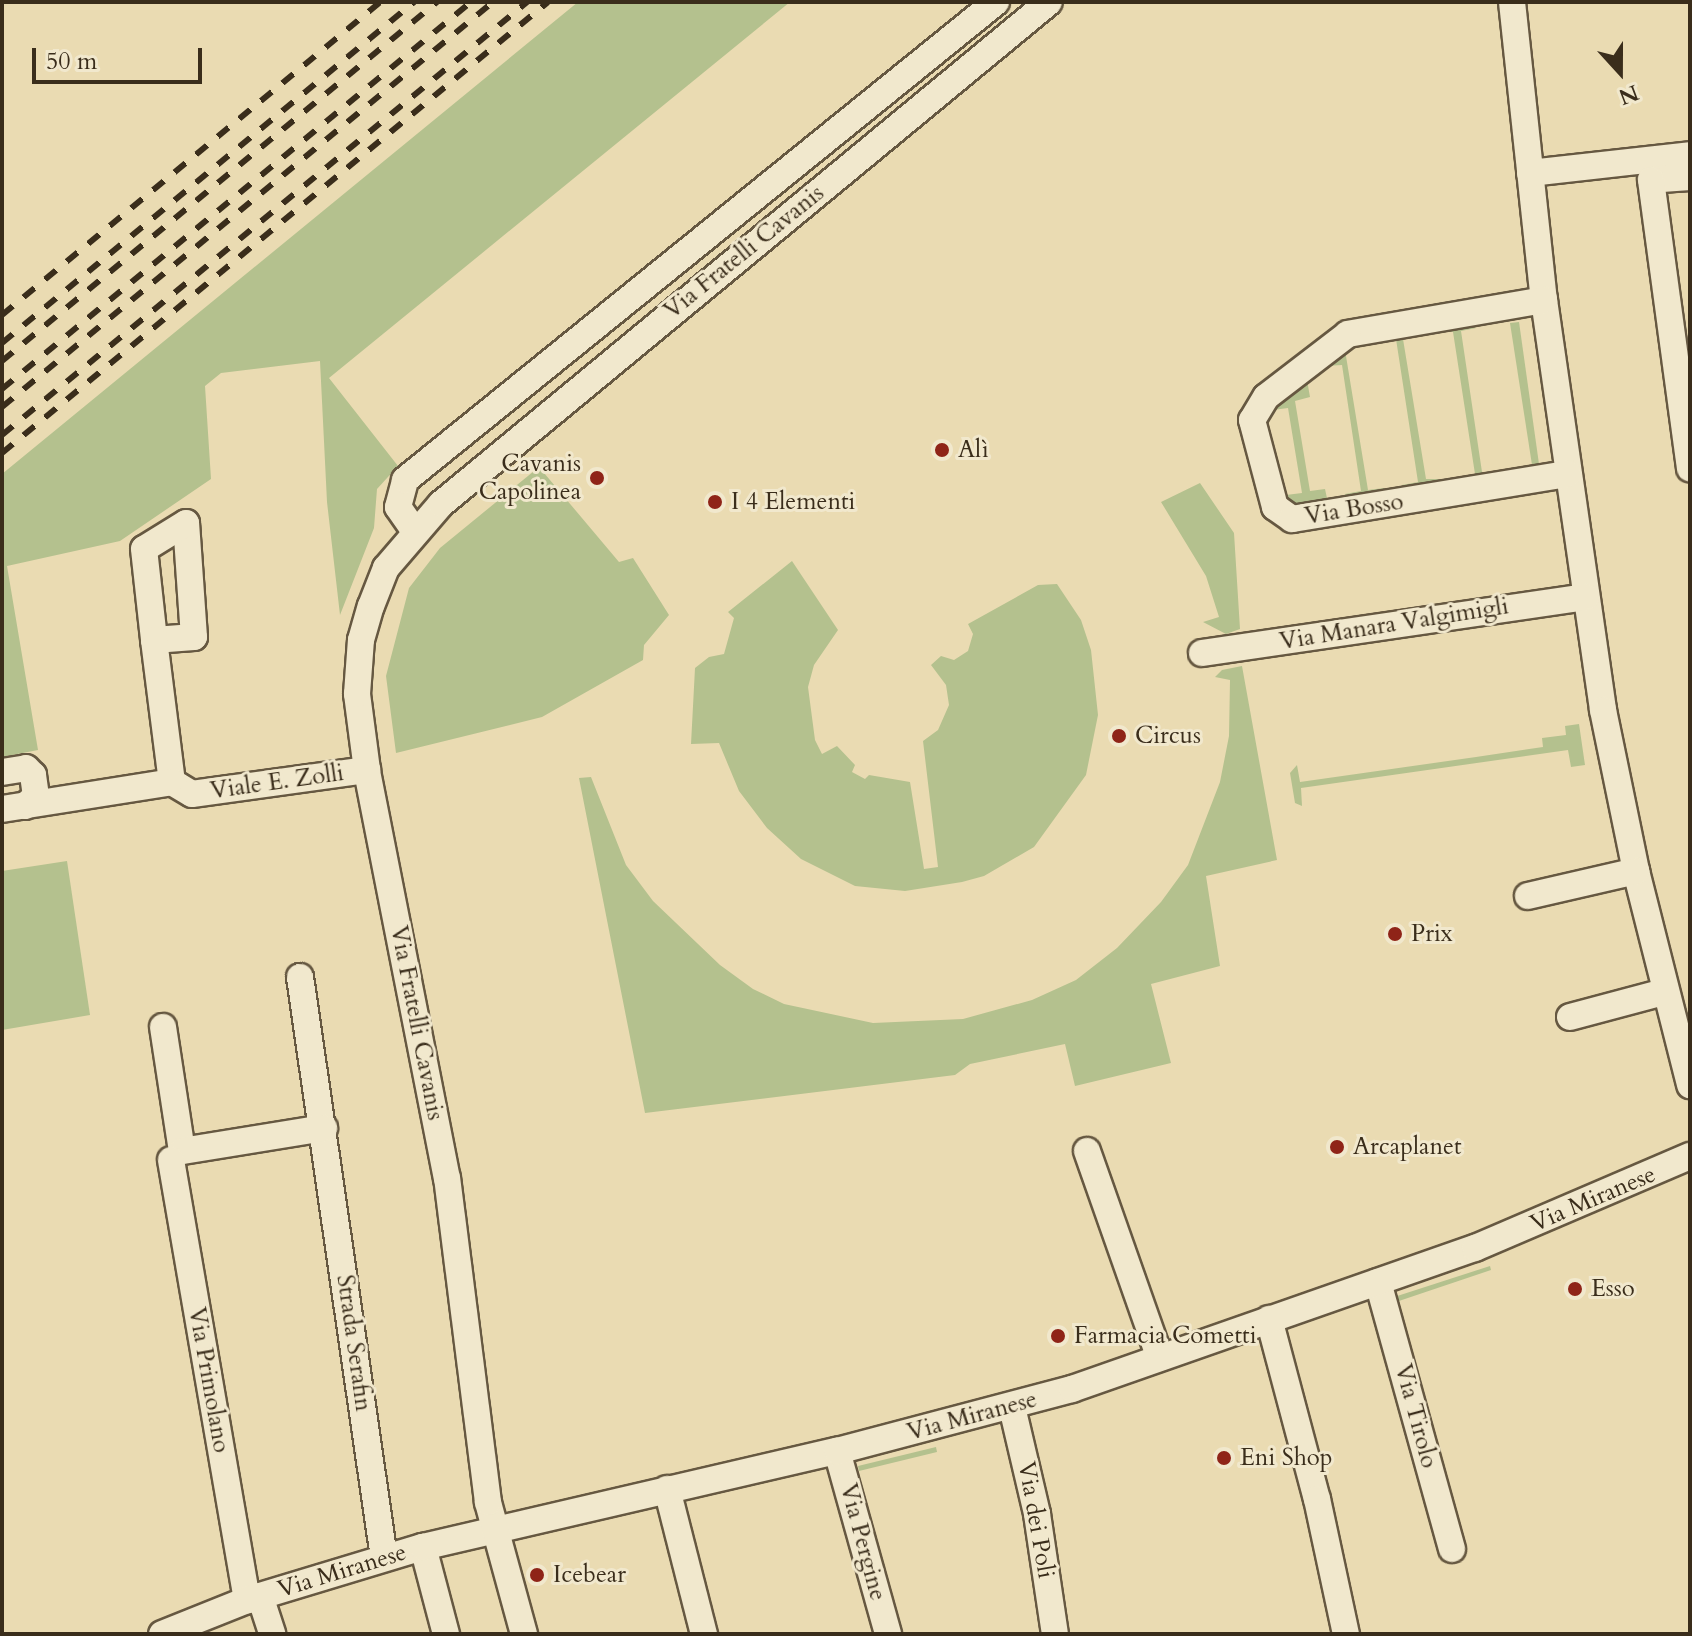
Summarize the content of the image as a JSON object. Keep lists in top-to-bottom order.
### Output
{
  "streets": {
    "street": [
      "Via Fratelli Cavanis",
      "Via Bosso",
      "Via Manara Valgimigli",
      "Viale E. Zolli",
      "Via Miranese",
      "Strada Serafin",
      "Via Primolano",
      "Via Tirolo",
      "Via dei Poli",
      "Via Pergine"
    ]
  },
  "crossings": [
    ["Via Fratelli Cavanis", "Viale E. Zolli"],
    ["Via Fratelli Cavanis", "Via Miranese"],
    ["Via Miranese", "Strada Serafin"],
    ["Via Miranese", "Via Primolano"],
    ["Via Miranese", "Via Tirolo"],
    ["Via Miranese", "Via dei Poli"],
    ["Via Miranese", "Via Pergine"]
  ],
  "places": [
    "Alì",
    "Cavanis Capolinea",
    "I 4 Elementi",
    "Circus",
    "Prix",
    "Arcaplanet",
    "Esso",
    "Farmacia Cometti",
    "Eni Shop",
    "Icebear"
  ],
  "scale_bar": "50 m",
  "north": "bottom"
}
